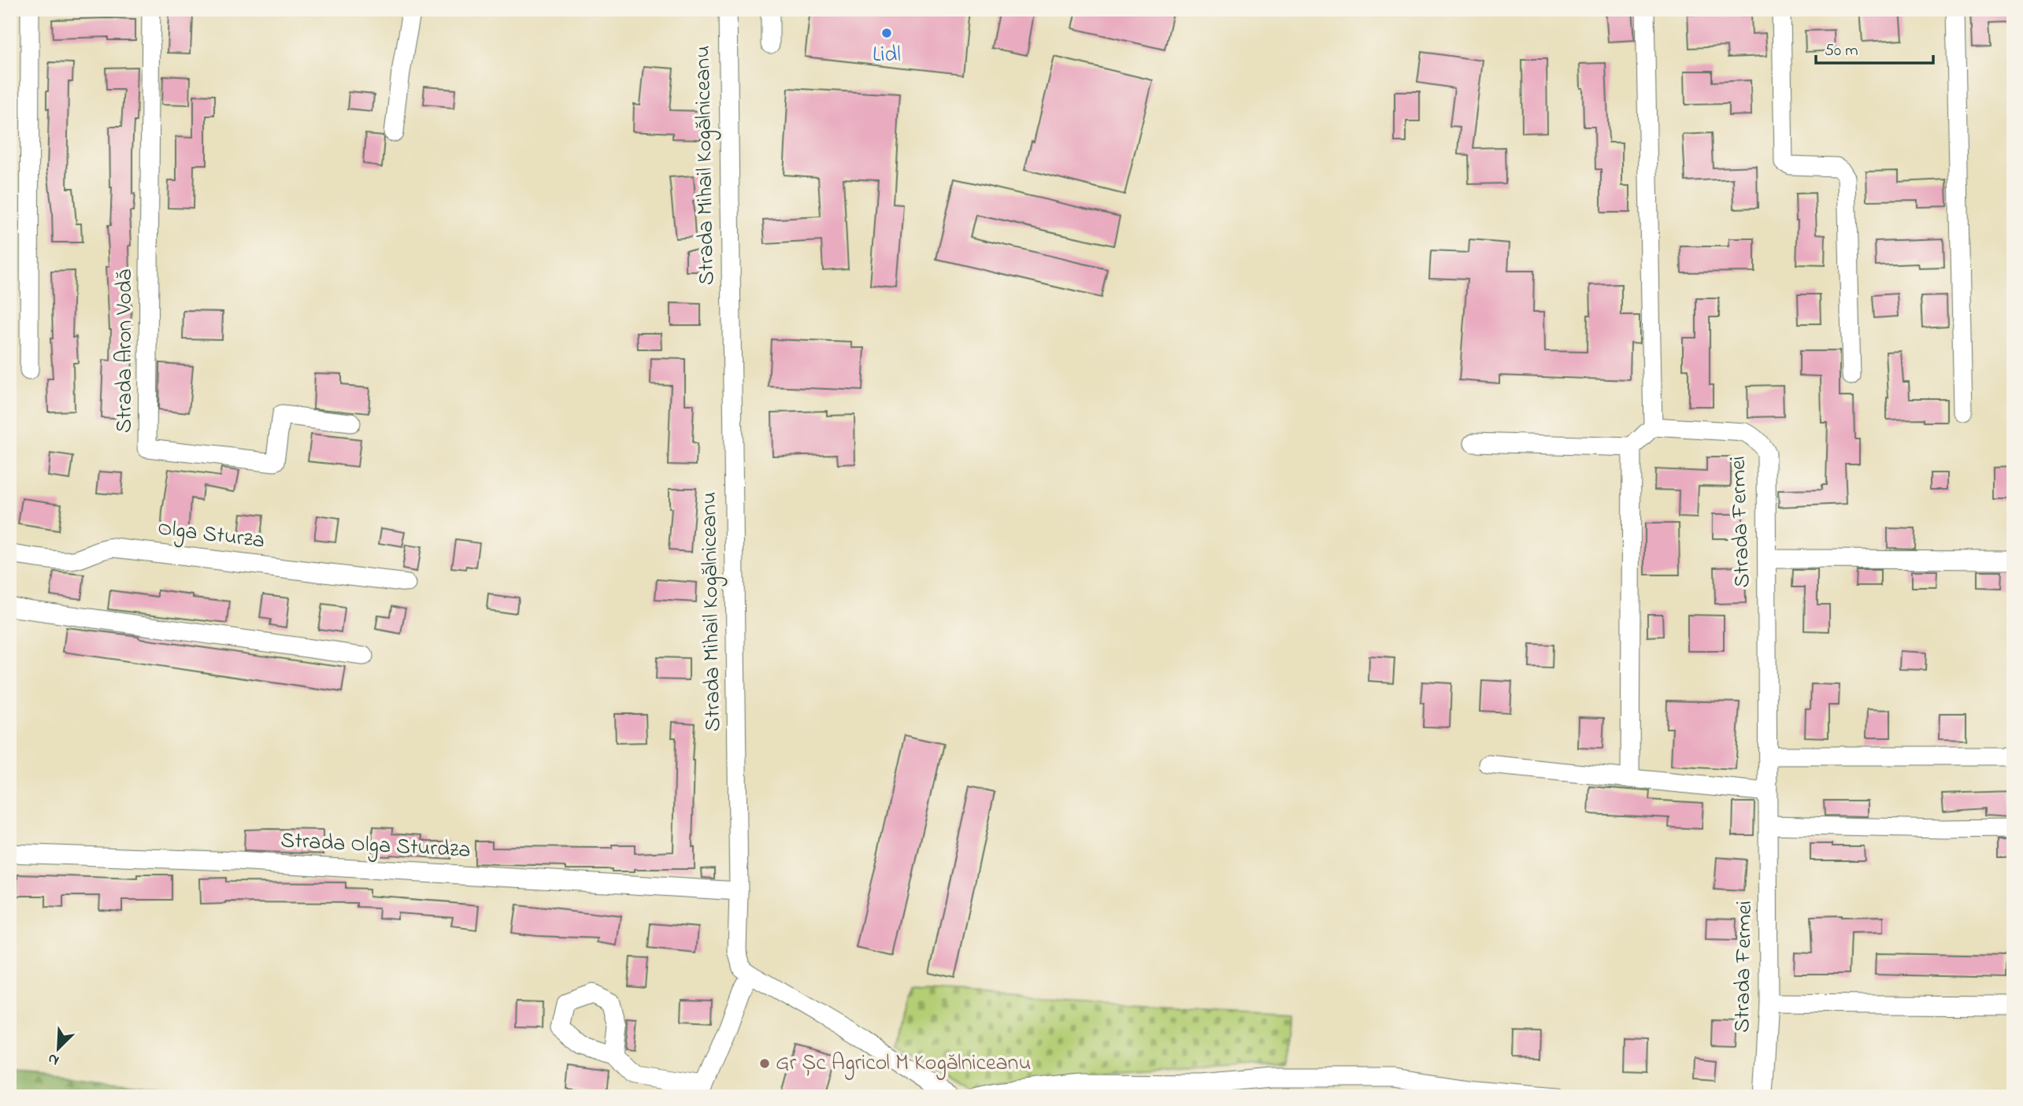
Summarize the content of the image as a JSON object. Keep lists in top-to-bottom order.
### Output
{
  "streets": {
    "street": [
      "Strada Mihail Kogălniceanu",
      "Strada Aron Vodă",
      "Strada Fermei",
      "Olga Sturza",
      "Strada Olga Sturdza"
    ]
  },
  "crossings": [
    ["Strada Mihail Kogălniceanu", "Strada Olga Sturdza"]
  ],
  "places": ["Lidl", "Gr Șc Agricol M Kogălniceanu"],
  "scale_bar": "50 m",
  "north": "bottom left"
}
